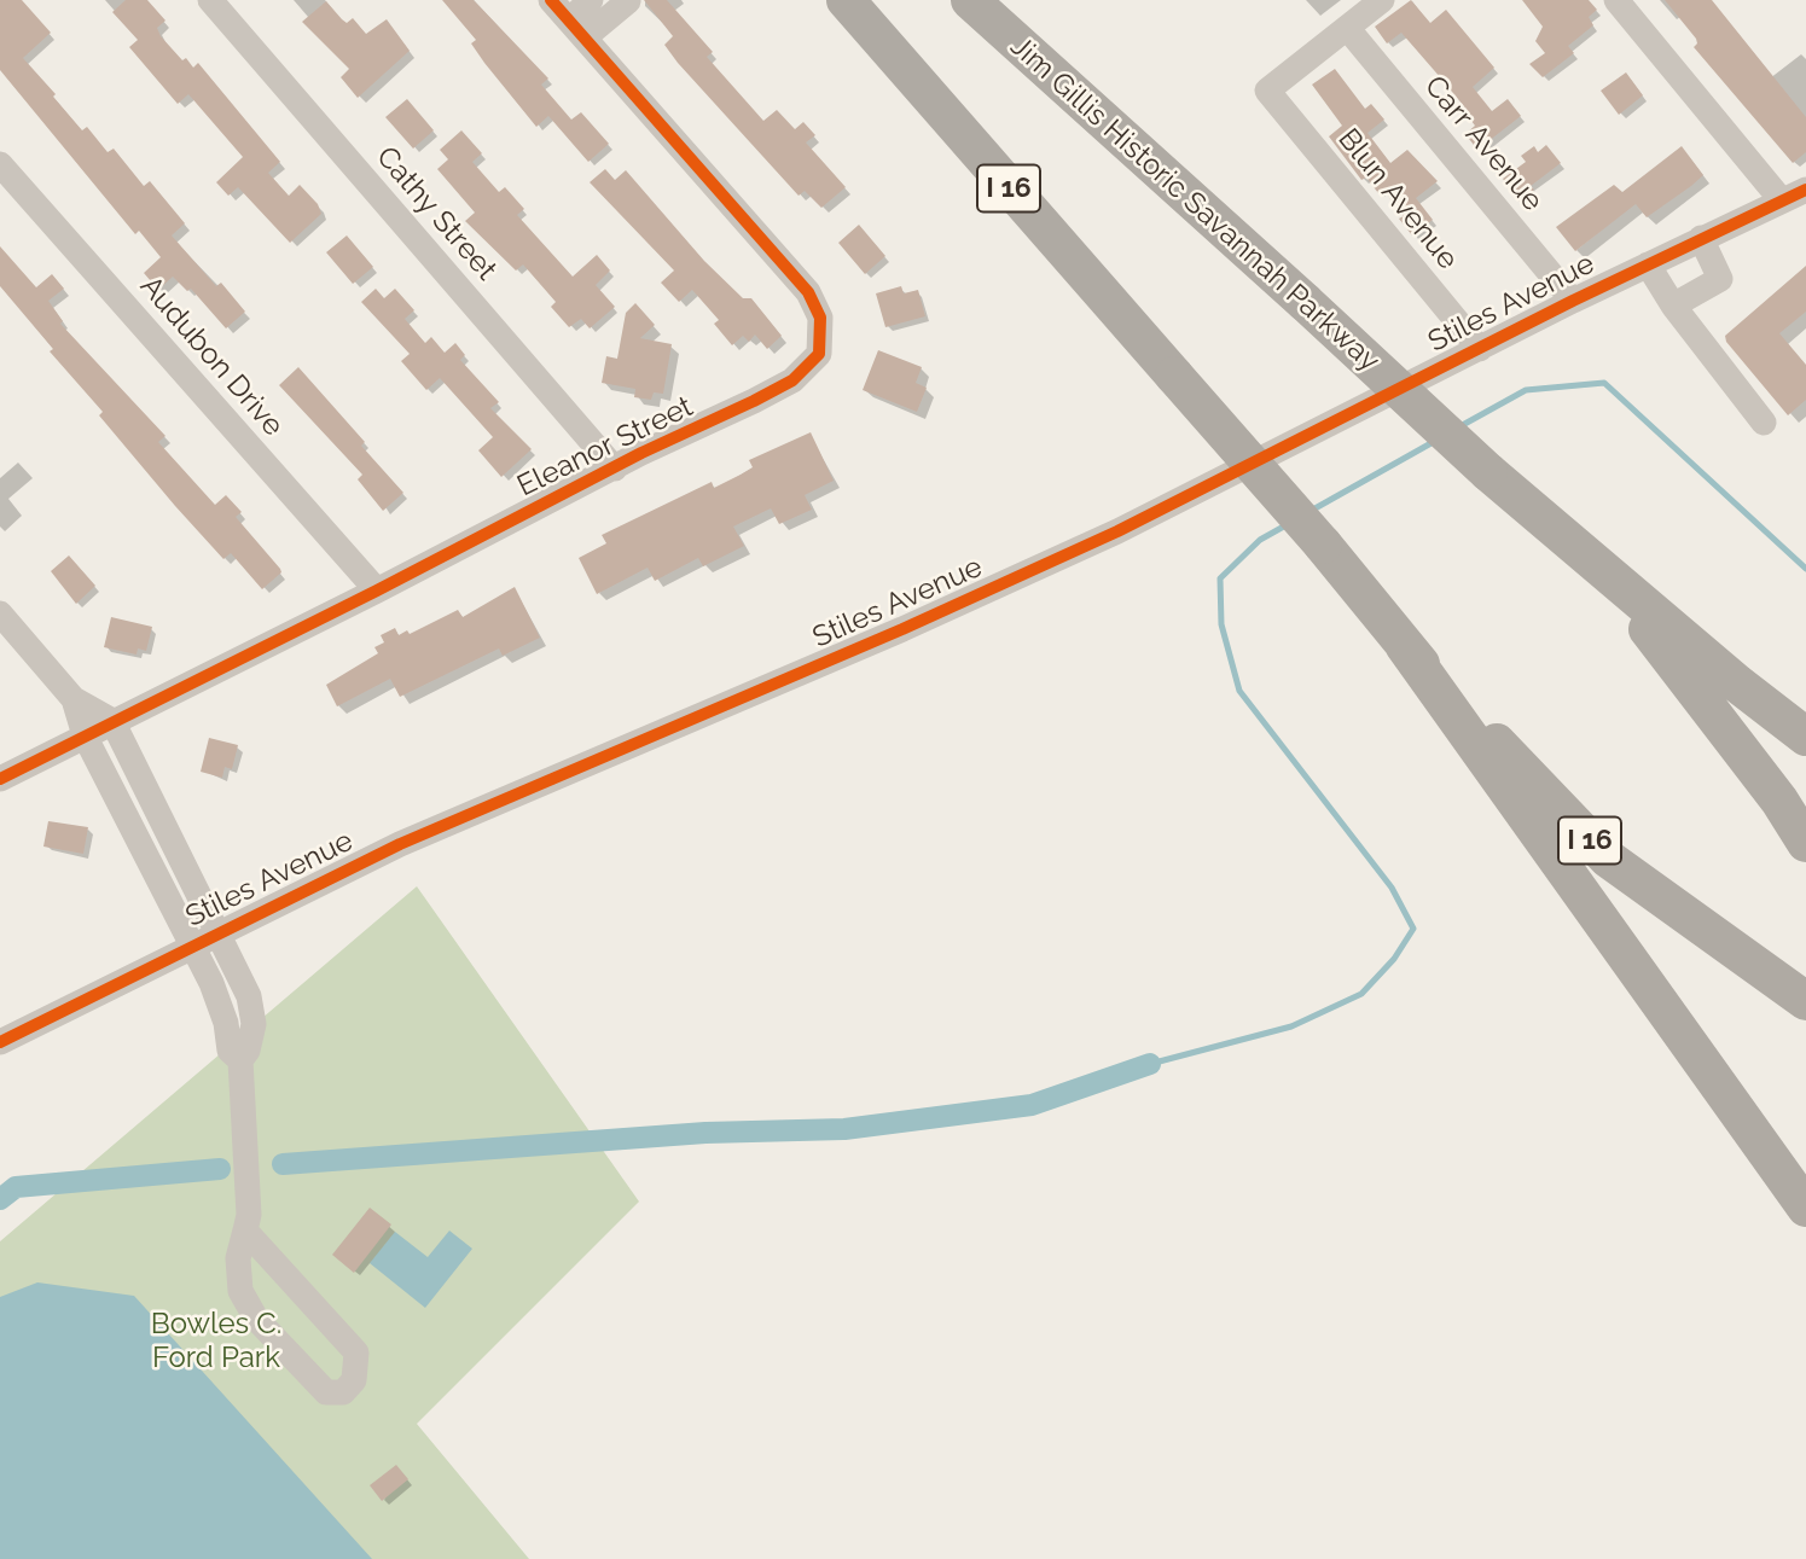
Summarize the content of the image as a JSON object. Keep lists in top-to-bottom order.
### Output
{
  "streets": {
    "highway": ["I 16", "Jim Gillis Historic Savannah Parkway"],
    "street": [
      "Carr Avenue",
      "Blun Avenue",
      "Cathy Street",
      "Stiles Avenue",
      "Audubon Drive",
      "Eleanor Street"
    ]
  },
  "crossings": [
    ["Carr Avenue", "Blun Avenue"],
    ["Carr Avenue", "Stiles Avenue"],
    ["Blun Avenue", "Stiles Avenue"],
    ["Cathy Street", "Eleanor Street"],
    ["Audubon Drive", "Eleanor Street"]
  ],
  "parks": ["Bowles C. Ford Park"]
}
